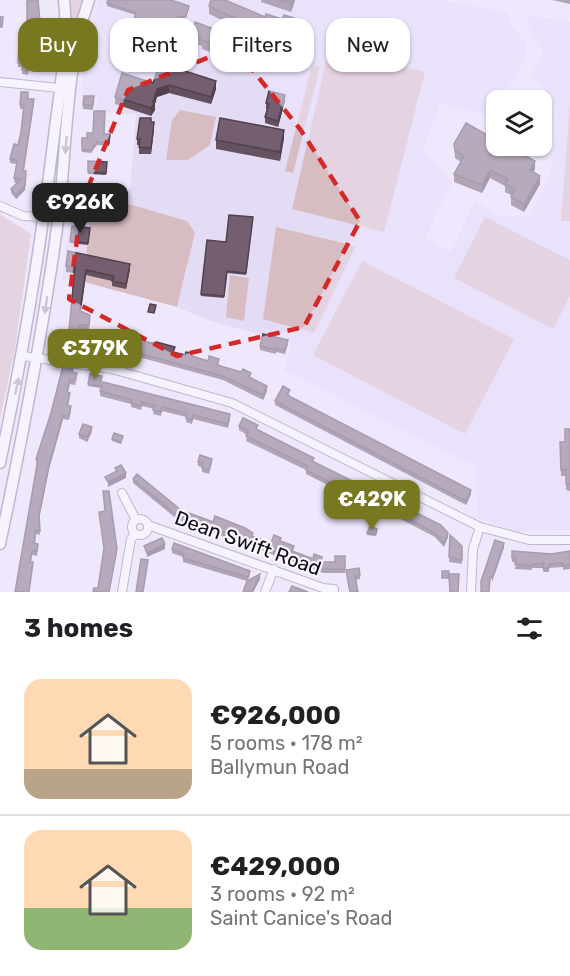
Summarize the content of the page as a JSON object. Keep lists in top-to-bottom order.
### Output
{
  "streets": {
    "street": ["Dean Swift Road"]
  },
  "page": {
    "chip": [
      "Buy",
      "Rent",
      "Filters",
      "New"
    ],
    "price": ["€926K", "€379K", "€429K"],
    "heading": "3 homes",
    "list": [
      {
        "name": "€926,000",
        "note": "5 rooms · 178 m² · Ballymun Road"
      },
      {
        "name": "€429,000",
        "note": "3 rooms · 92 m² · Saint Canice's Road"
      }
    ]
  }
}
